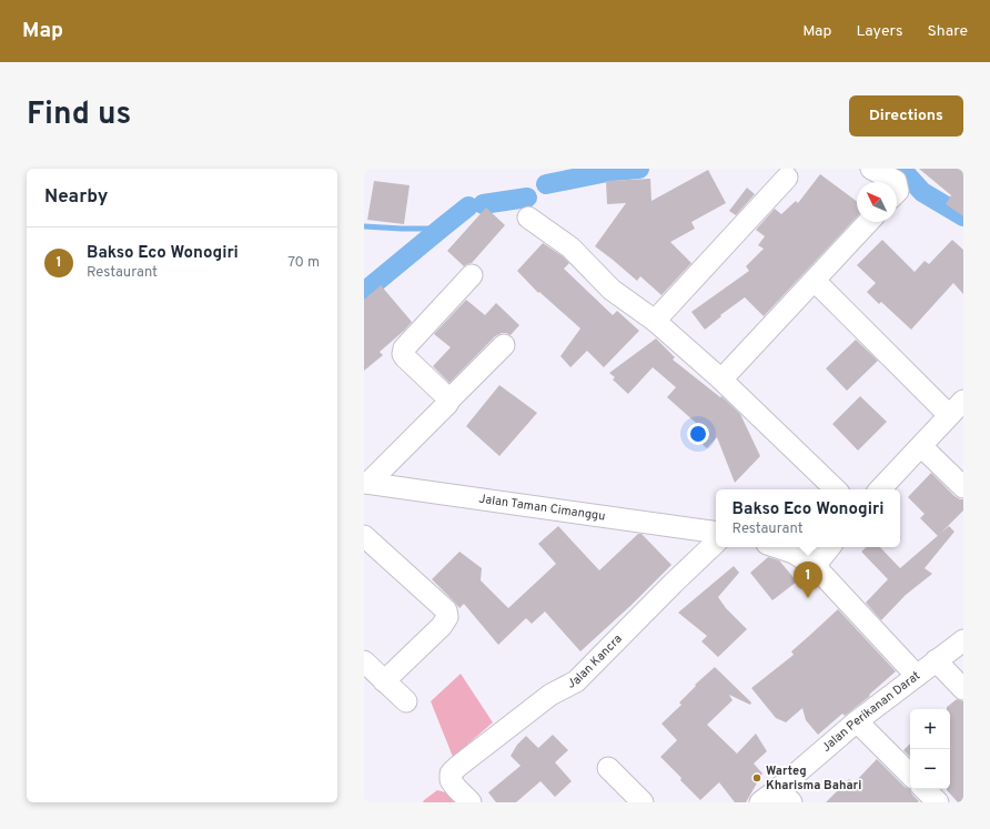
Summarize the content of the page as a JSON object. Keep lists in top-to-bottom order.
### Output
{
  "streets": {
    "street": ["Jalan Taman Cimanggu", "Jalan Kancra", "Jalan Perikanan Darat"]
  },
  "places": ["Warteg Kharisma Bahari"],
  "north": "top left",
  "page": {
    "header": "Map",
    "nav": ["Map", "Layers", "Share"],
    "title": "Find us",
    "buttons": "Directions",
    "heading": "Nearby",
    "list": [
      {
        "mark": "1",
        "name": "Bakso Eco Wonogiri",
        "note": "Restaurant",
        "value": "70 m"
      }
    ],
    "popup": ["Bakso Eco Wonogiri", "Restaurant"],
    "pins": "1",
    "map_buttons": ["+", "−"]
  }
}
